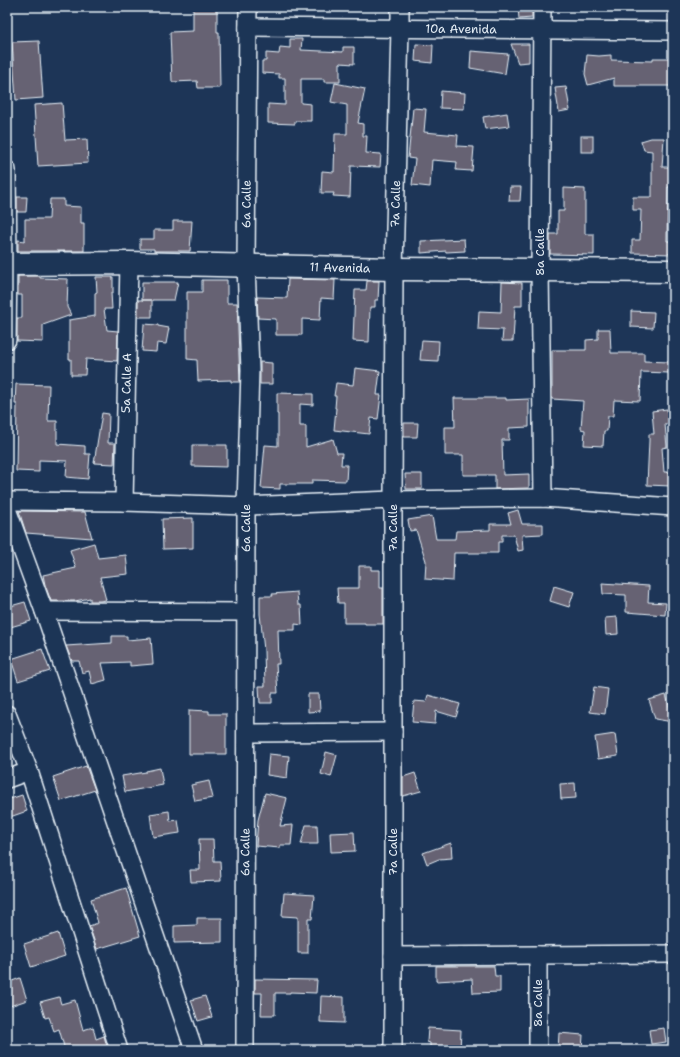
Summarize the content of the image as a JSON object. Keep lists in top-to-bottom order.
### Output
{
  "streets": {
    "street": [
      "10a Avenida",
      "7a Calle",
      "6a Calle",
      "8a Calle",
      "11 Avenida",
      "5a Calle A"
    ]
  },
  "crossings": [
    ["10a Avenida", "7a Calle"],
    ["10a Avenida", "6a Calle"],
    ["10a Avenida", "8a Calle"],
    ["7a Calle", "11 Avenida"],
    ["6a Calle", "11 Avenida"],
    ["8a Calle", "11 Avenida"],
    ["11 Avenida", "5a Calle A"]
  ]
}
